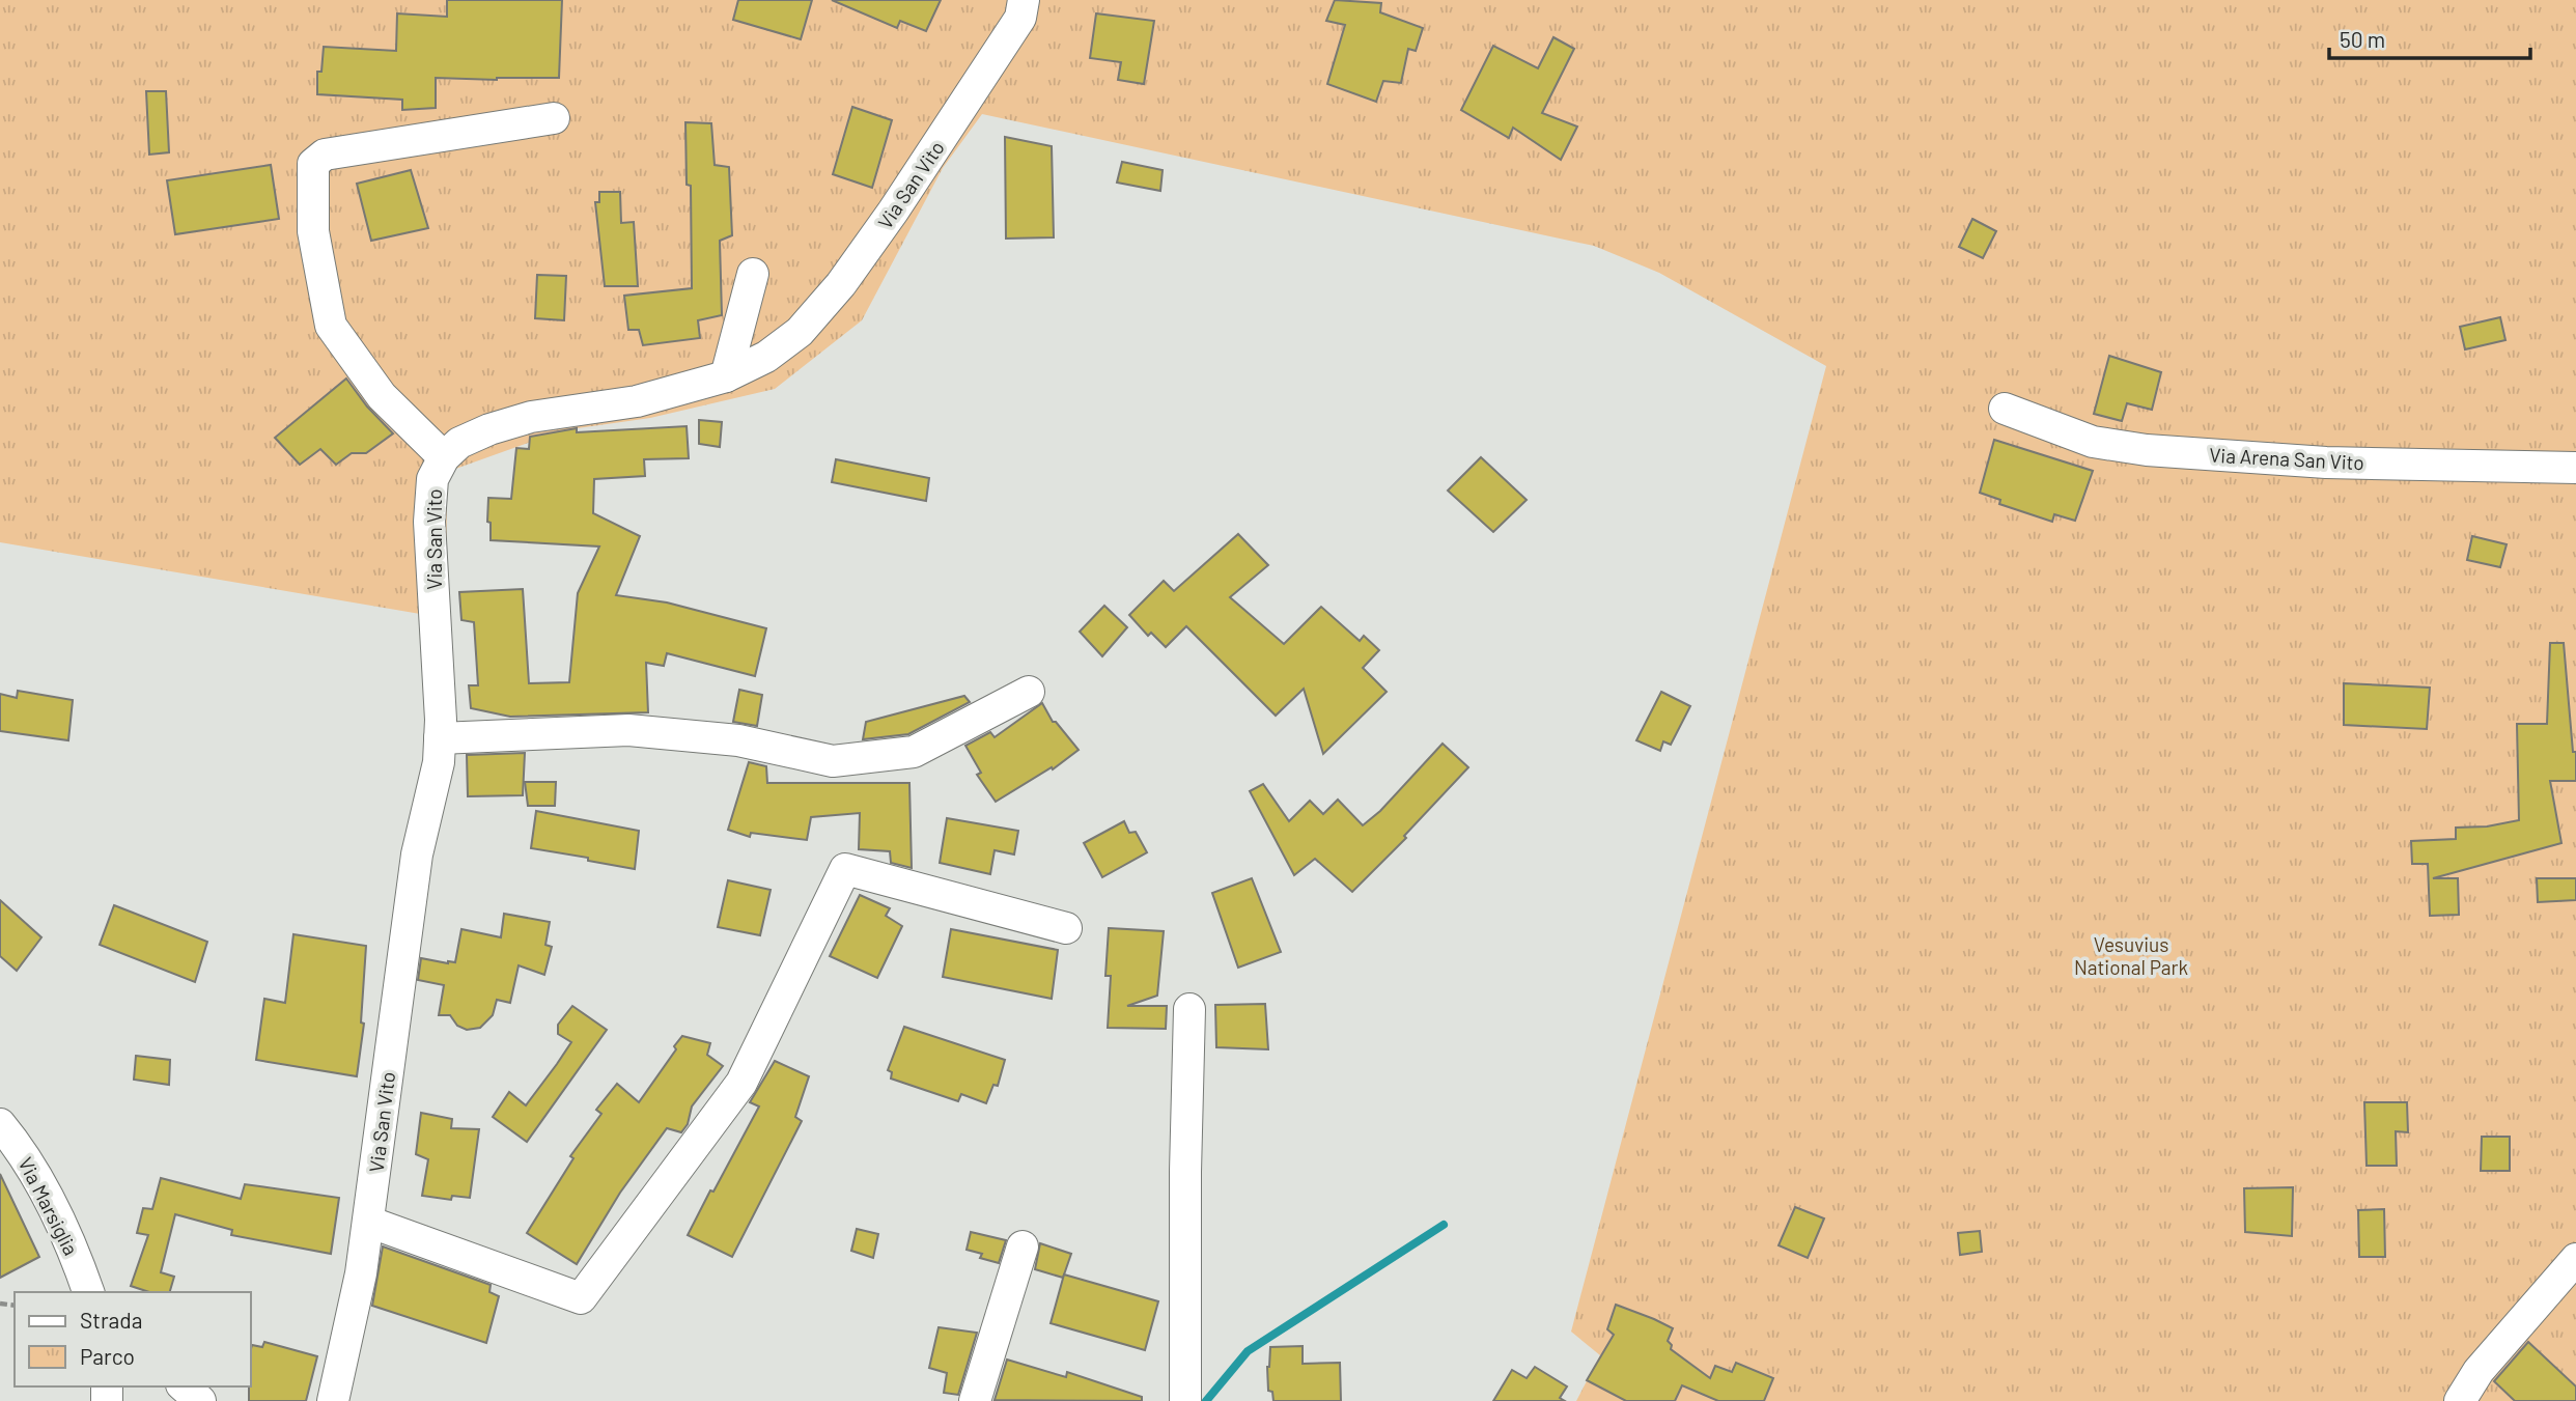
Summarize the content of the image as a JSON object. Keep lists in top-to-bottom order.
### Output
{
  "streets": {
    "street": ["Via San Vito", "Via Arena San Vito", "Via Marsiglia"]
  },
  "parks": ["Vesuvius National Park"],
  "legend": ["Strada", "Parco"],
  "scale_bar": "50 m"
}
